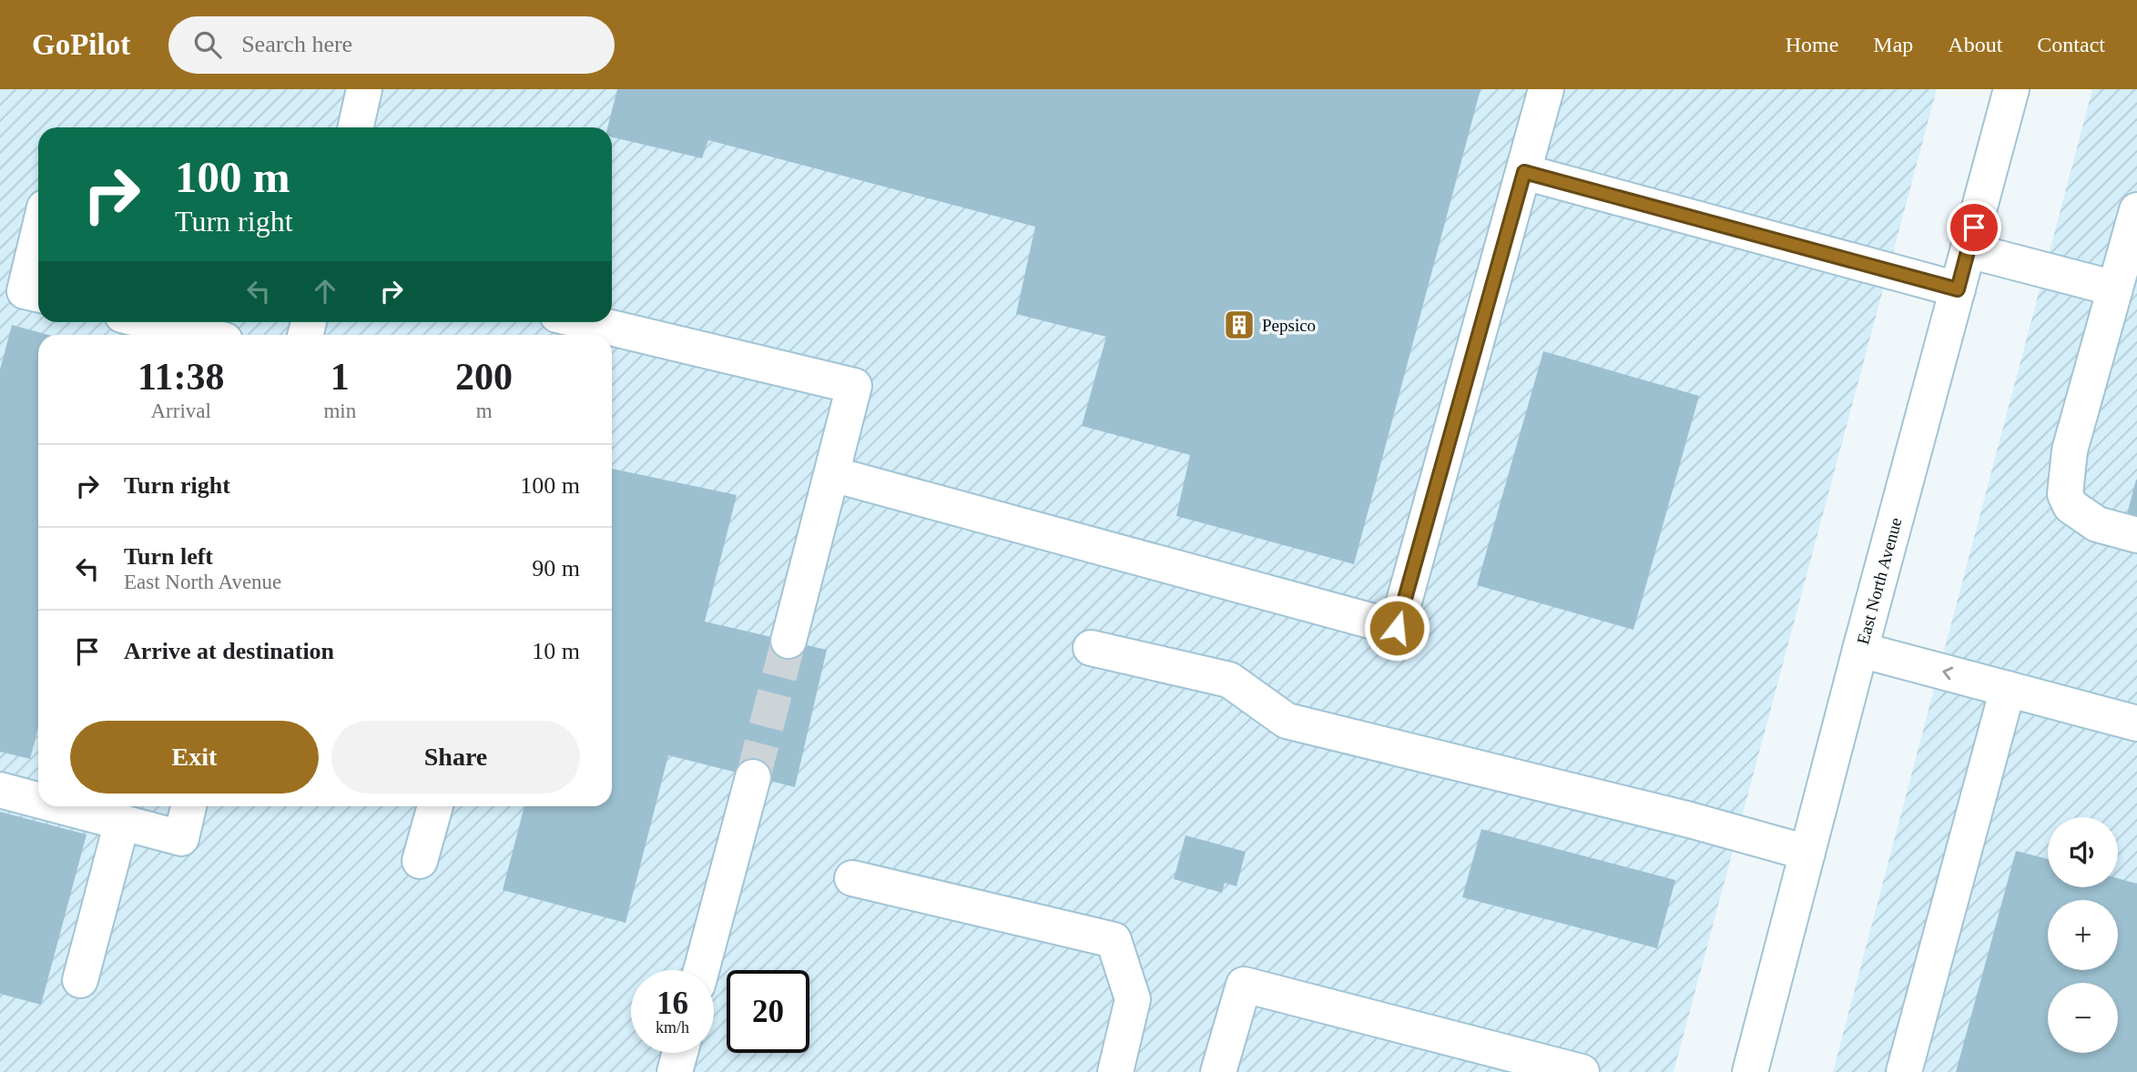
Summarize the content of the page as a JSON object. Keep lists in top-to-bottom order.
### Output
{
  "streets": {
    "street": ["East North Avenue"]
  },
  "places": {
    "building": ["Pepsico"]
  },
  "page": {
    "header": "GoPilot",
    "search": "Search here",
    "nav": [
      "Home",
      "Map",
      "About",
      "Contact"
    ],
    "turn": ["100 m", "Turn right"],
    "eta": [
      "11:38",
      "Arrival",
      "1",
      "min",
      "200",
      "m"
    ],
    "list": [
      {
        "name": "Turn right",
        "value": "100 m"
      },
      {
        "name": "Turn left",
        "note": "East North Avenue",
        "value": "90 m"
      },
      {
        "name": "Arrive at destination",
        "value": "10 m"
      }
    ],
    "buttons": ["Exit", "Share"],
    "map_buttons": ["+", "−"],
    "speed": "16 km/h",
    "limit": "20"
  }
}
